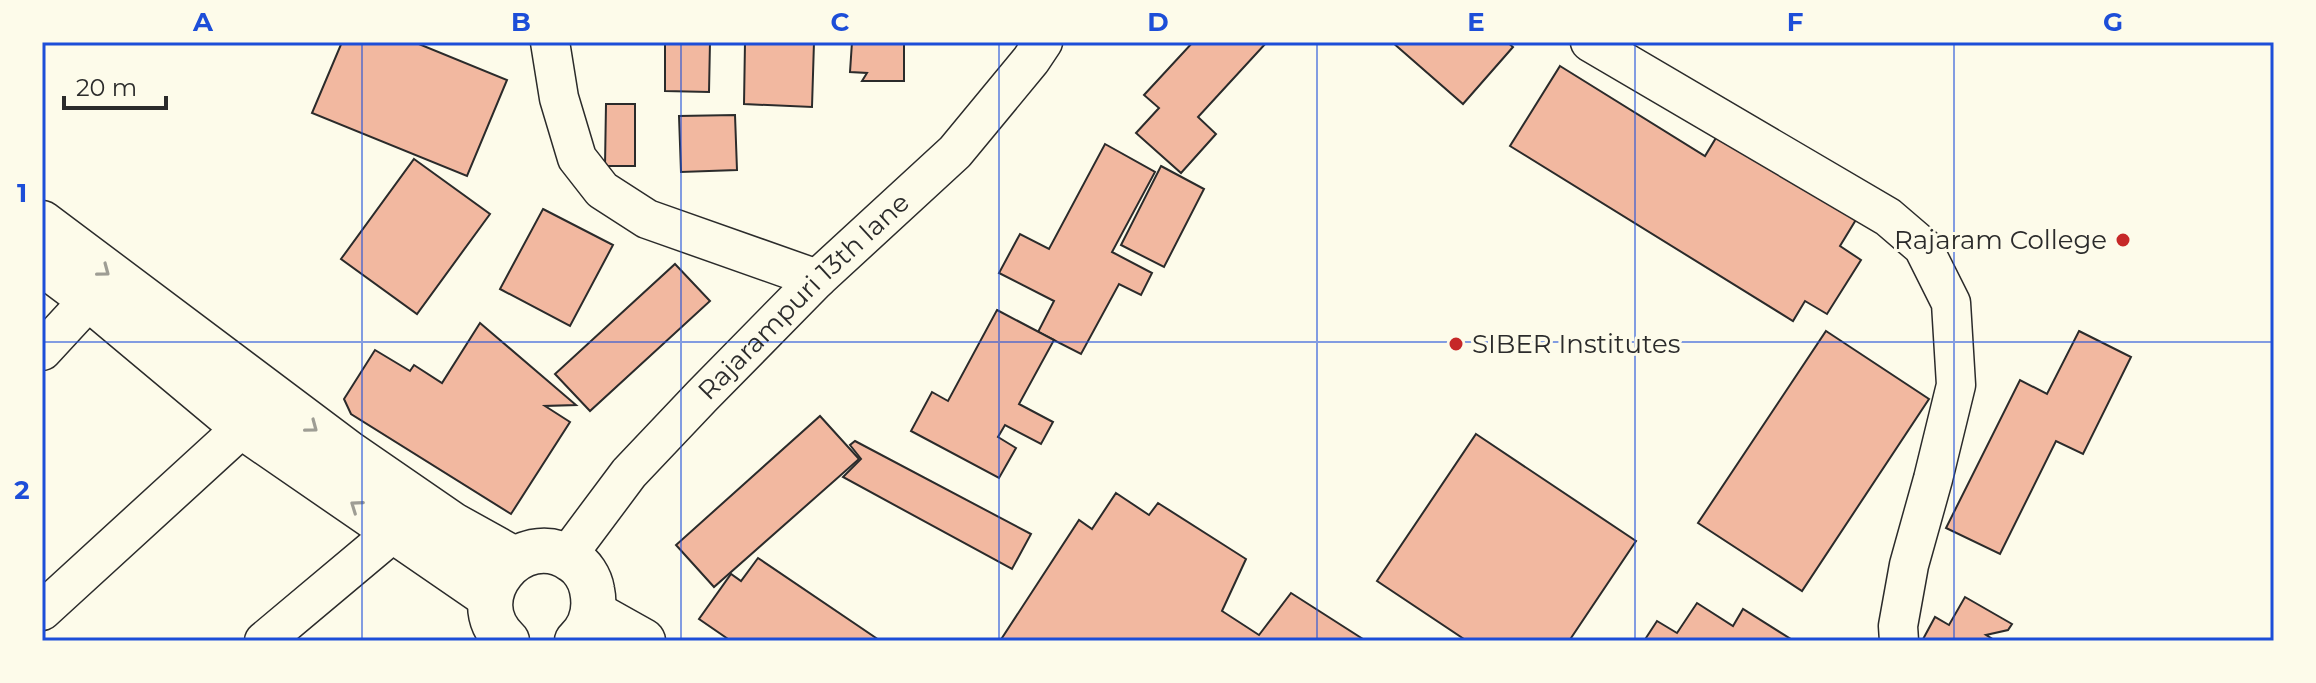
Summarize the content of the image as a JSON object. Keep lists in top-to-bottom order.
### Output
{
  "streets": {
    "street": ["Rajarampuri 13th lane"]
  },
  "places": ["Rajaram College", "SIBER Institutes"],
  "scale_bar": "20 m",
  "grid": {
    "columns": [
      "A",
      "B",
      "C",
      "D",
      "E",
      "F",
      "G"
    ],
    "rows": ["1", "2"]
  }
}
